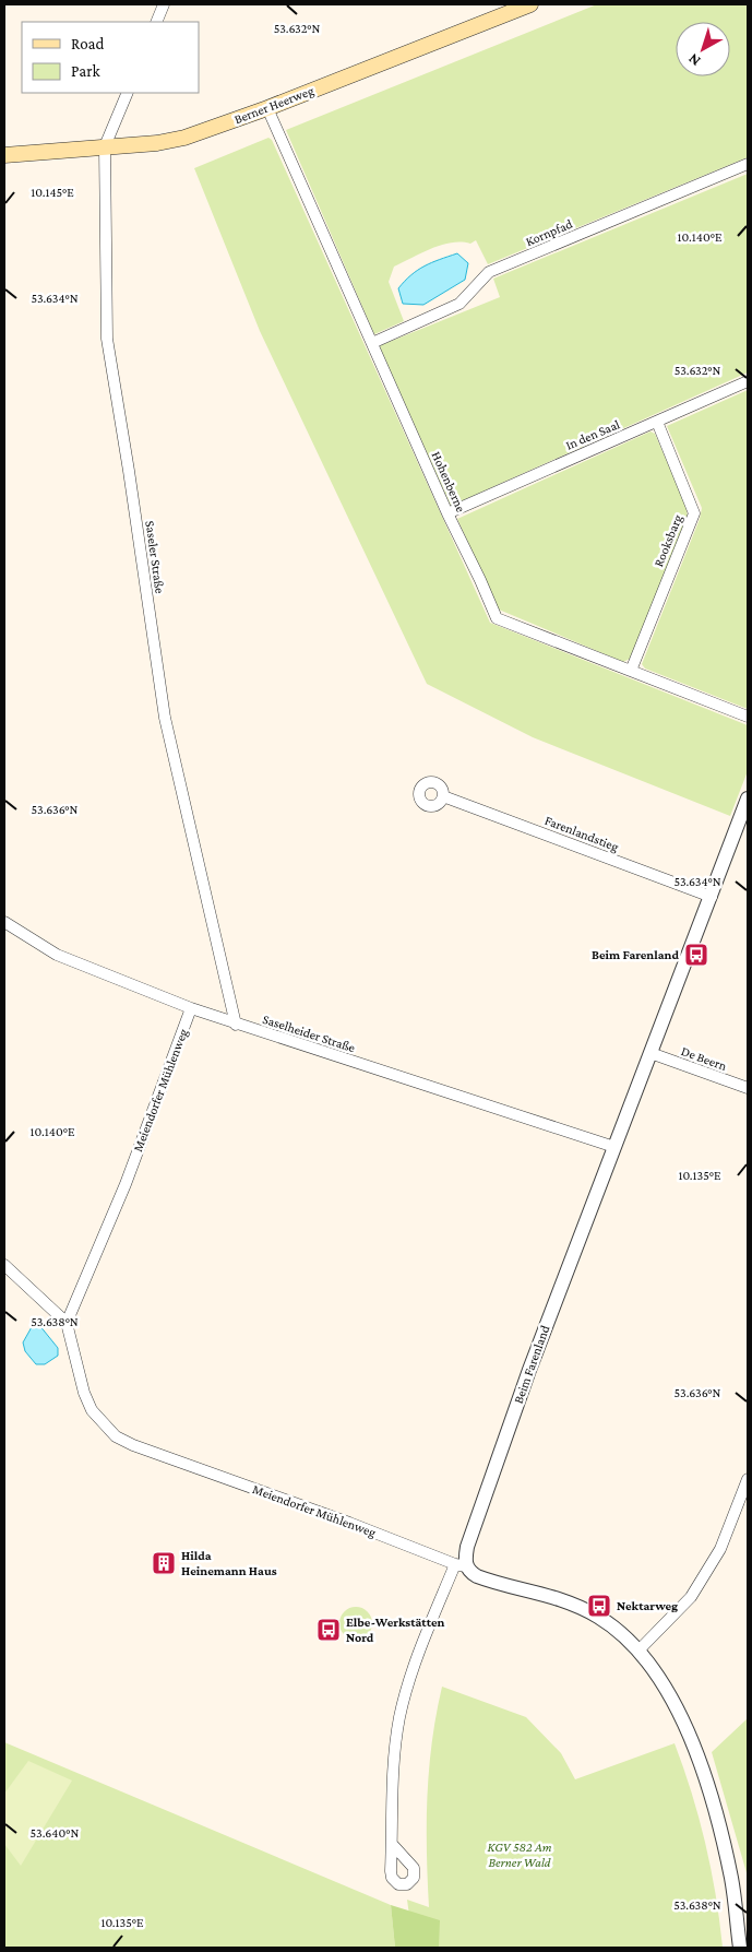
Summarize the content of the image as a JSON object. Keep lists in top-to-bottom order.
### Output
{
  "streets": {
    "main road": ["Berner Heerweg"],
    "street": [
      "Kornpfad",
      "In den Saal",
      "Hohenberne",
      "Rooksbarg",
      "Saseler Straße",
      "Farenlandstieg",
      "Saselheider Straße",
      "De Beern",
      "Meiendorfer Mühlenweg",
      "Beim Farenland"
    ]
  },
  "crossings": [
    ["Berner Heerweg", "Hohenberne"],
    ["Berner Heerweg", "Saseler Straße"],
    ["Kornpfad", "Hohenberne"],
    ["In den Saal", "Hohenberne"],
    ["In den Saal", "Rooksbarg"],
    ["Hohenberne", "Rooksbarg"],
    ["Saseler Straße", "Saselheider Straße"],
    ["Farenlandstieg", "Beim Farenland"],
    ["Saselheider Straße", "Meiendorfer Mühlenweg"],
    ["Saselheider Straße", "Beim Farenland"],
    ["De Beern", "Beim Farenland"],
    ["Meiendorfer Mühlenweg", "Beim Farenland"]
  ],
  "parks": ["KGV 582 Am Berner Wald"],
  "places": {
    "bus stop": ["Beim Farenland", "Nektarweg", "Elbe-Werkstätten Nord"],
    "building": ["Hilda Heinemann Haus"]
  },
  "legend": ["Road", "Park"],
  "north": "bottom left",
  "coordinates": [
    "53.632°N",
    "10.145°E",
    "10.140°E",
    "53.634°N",
    "53.636°N",
    "10.135°E",
    "53.638°N",
    "53.640°N"
  ]
}
